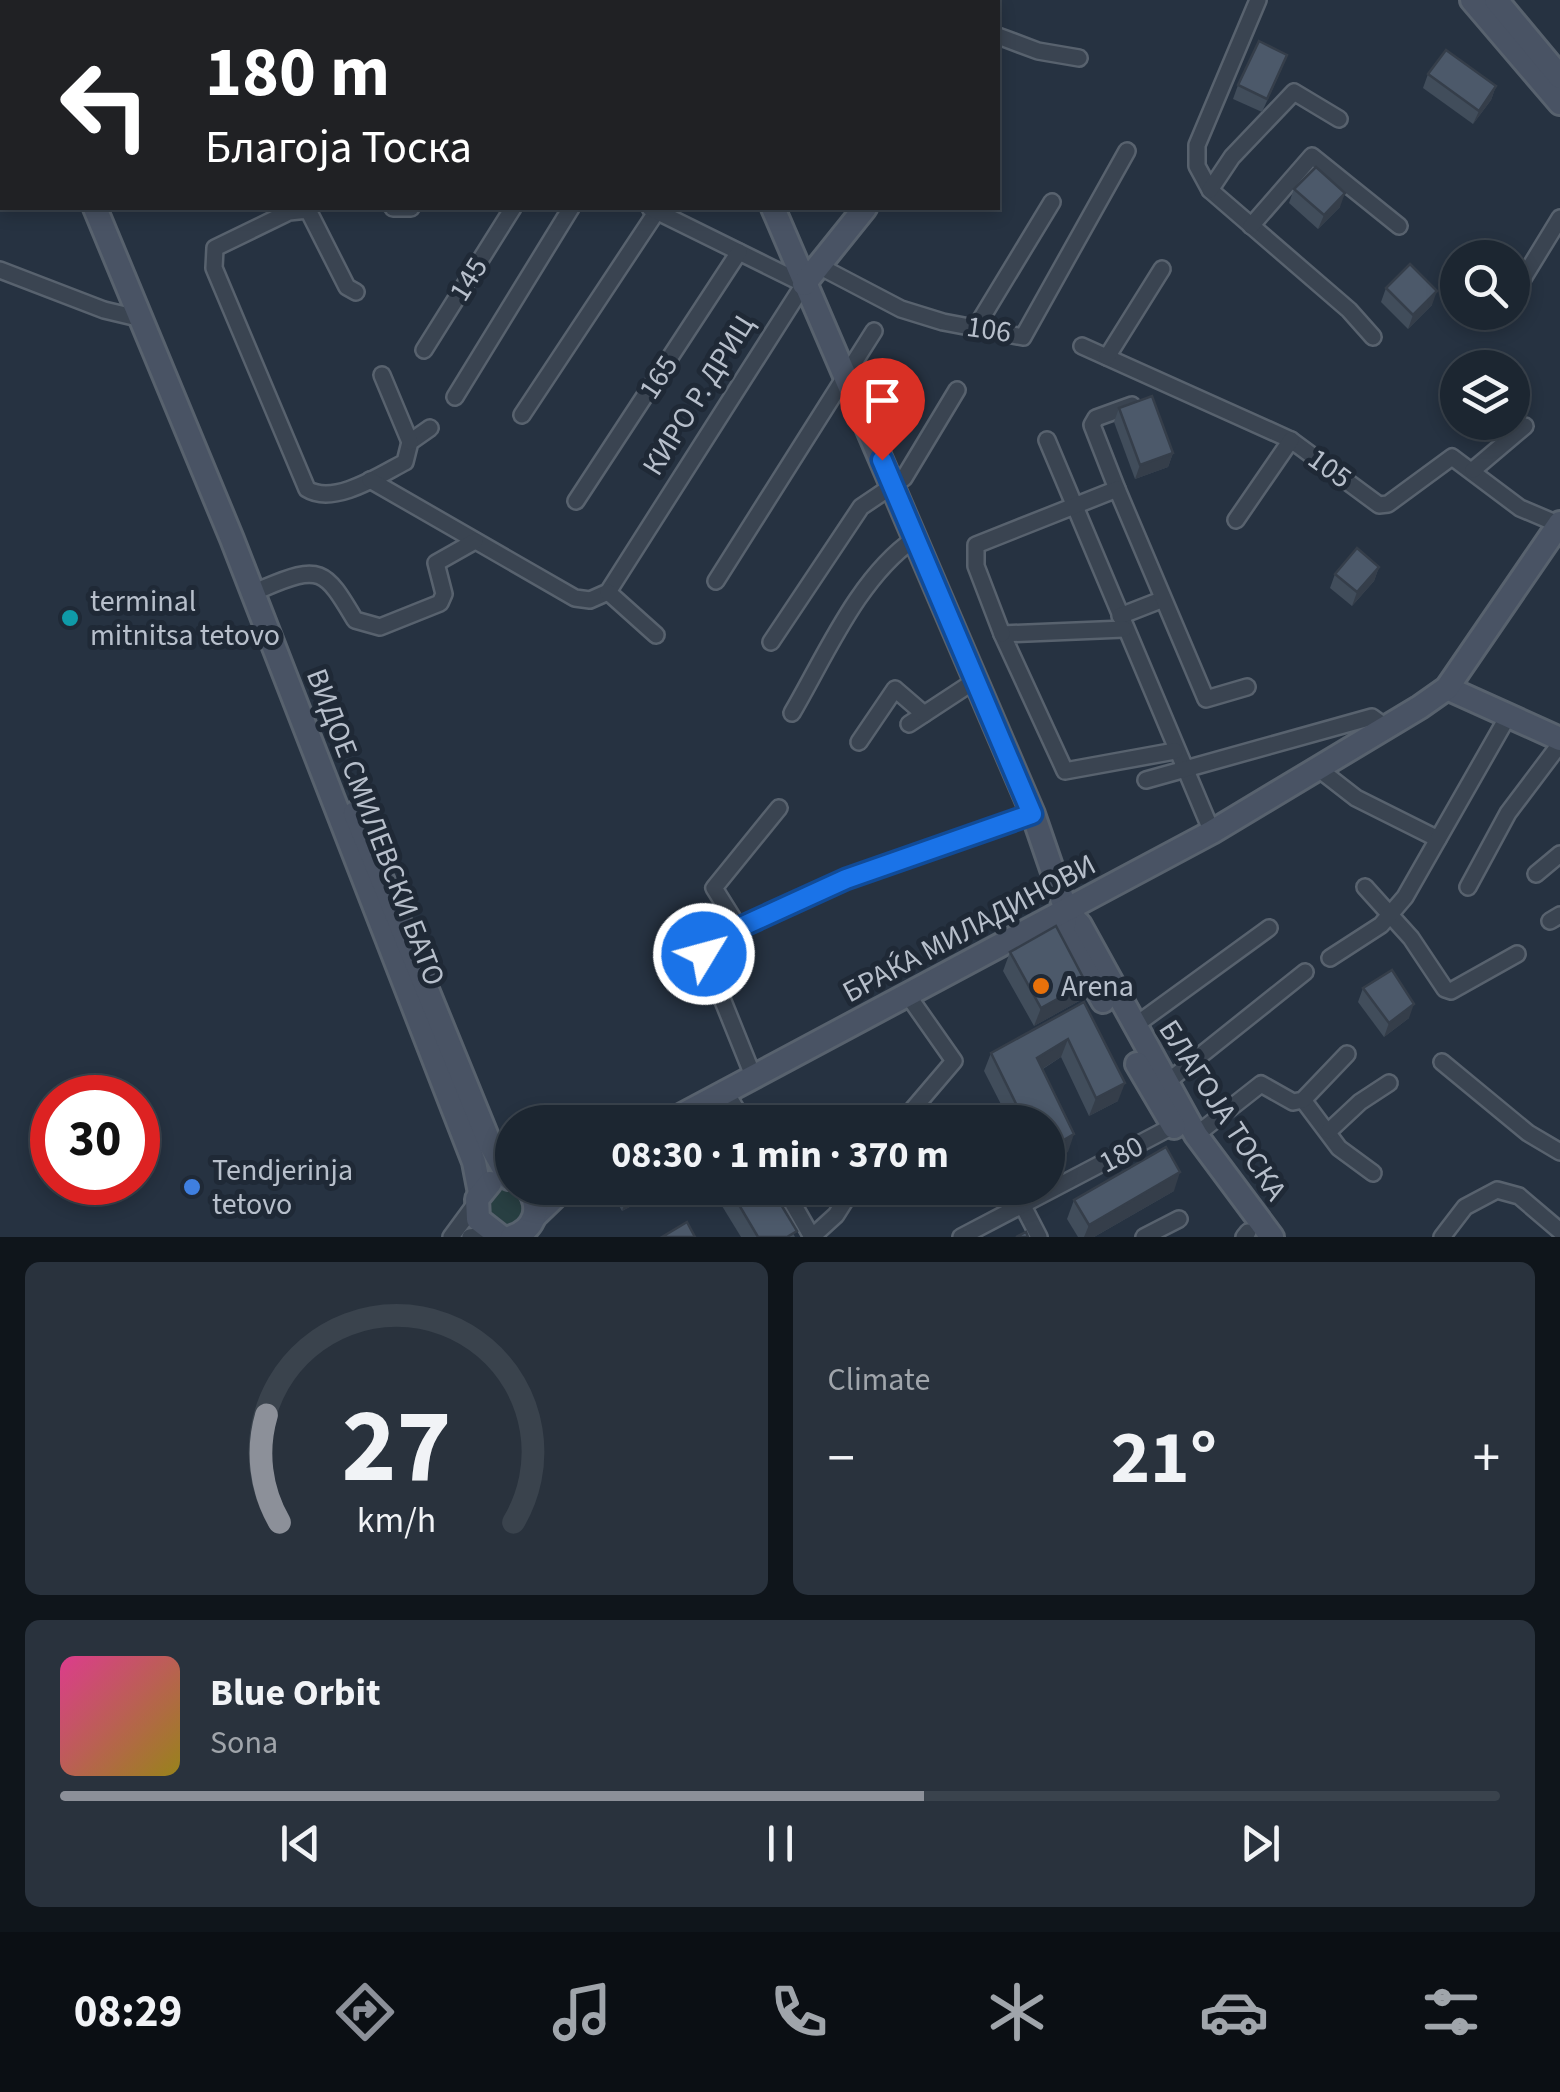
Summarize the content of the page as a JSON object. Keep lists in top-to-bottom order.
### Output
{
  "streets": {
    "street": [
      "145",
      "106",
      "165",
      "КИРО Р. ДРИЦ",
      "105",
      "ВИДОЕ СМИЛЕВСКИ БАТО",
      "БРАЌА МИЛАДИНОВИ",
      "БЛАГОЈА ТОСКА",
      "180"
    ]
  },
  "crossings": [
    ["106", "КИРО Р. ДРИЦ"],
    ["106", "БЛАГОЈА ТОСКА"],
    ["КИРО Р. ДРИЦ", "БЛАГОЈА ТОСКА"],
    ["БРАЌА МИЛАДИНОВИ", "БЛАГОЈА ТОСКА"],
    ["БЛАГОЈА ТОСКА", "180"]
  ],
  "places": ["terminal mitnitsa tetovo", "Arena", "Tendjerinja tetovo"],
  "page": {
    "turn": ["180 m", "Благоја Тоска"],
    "limit": "30",
    "trip": "08:30 · 1 min · 370 m",
    "tile": "Climate",
    "heat": ["−", "21°", "+"],
    "song": ["Blue Orbit", "Sona"],
    "tabs": "08:29",
    "gauge": ["27", "km/h"]
  }
}
